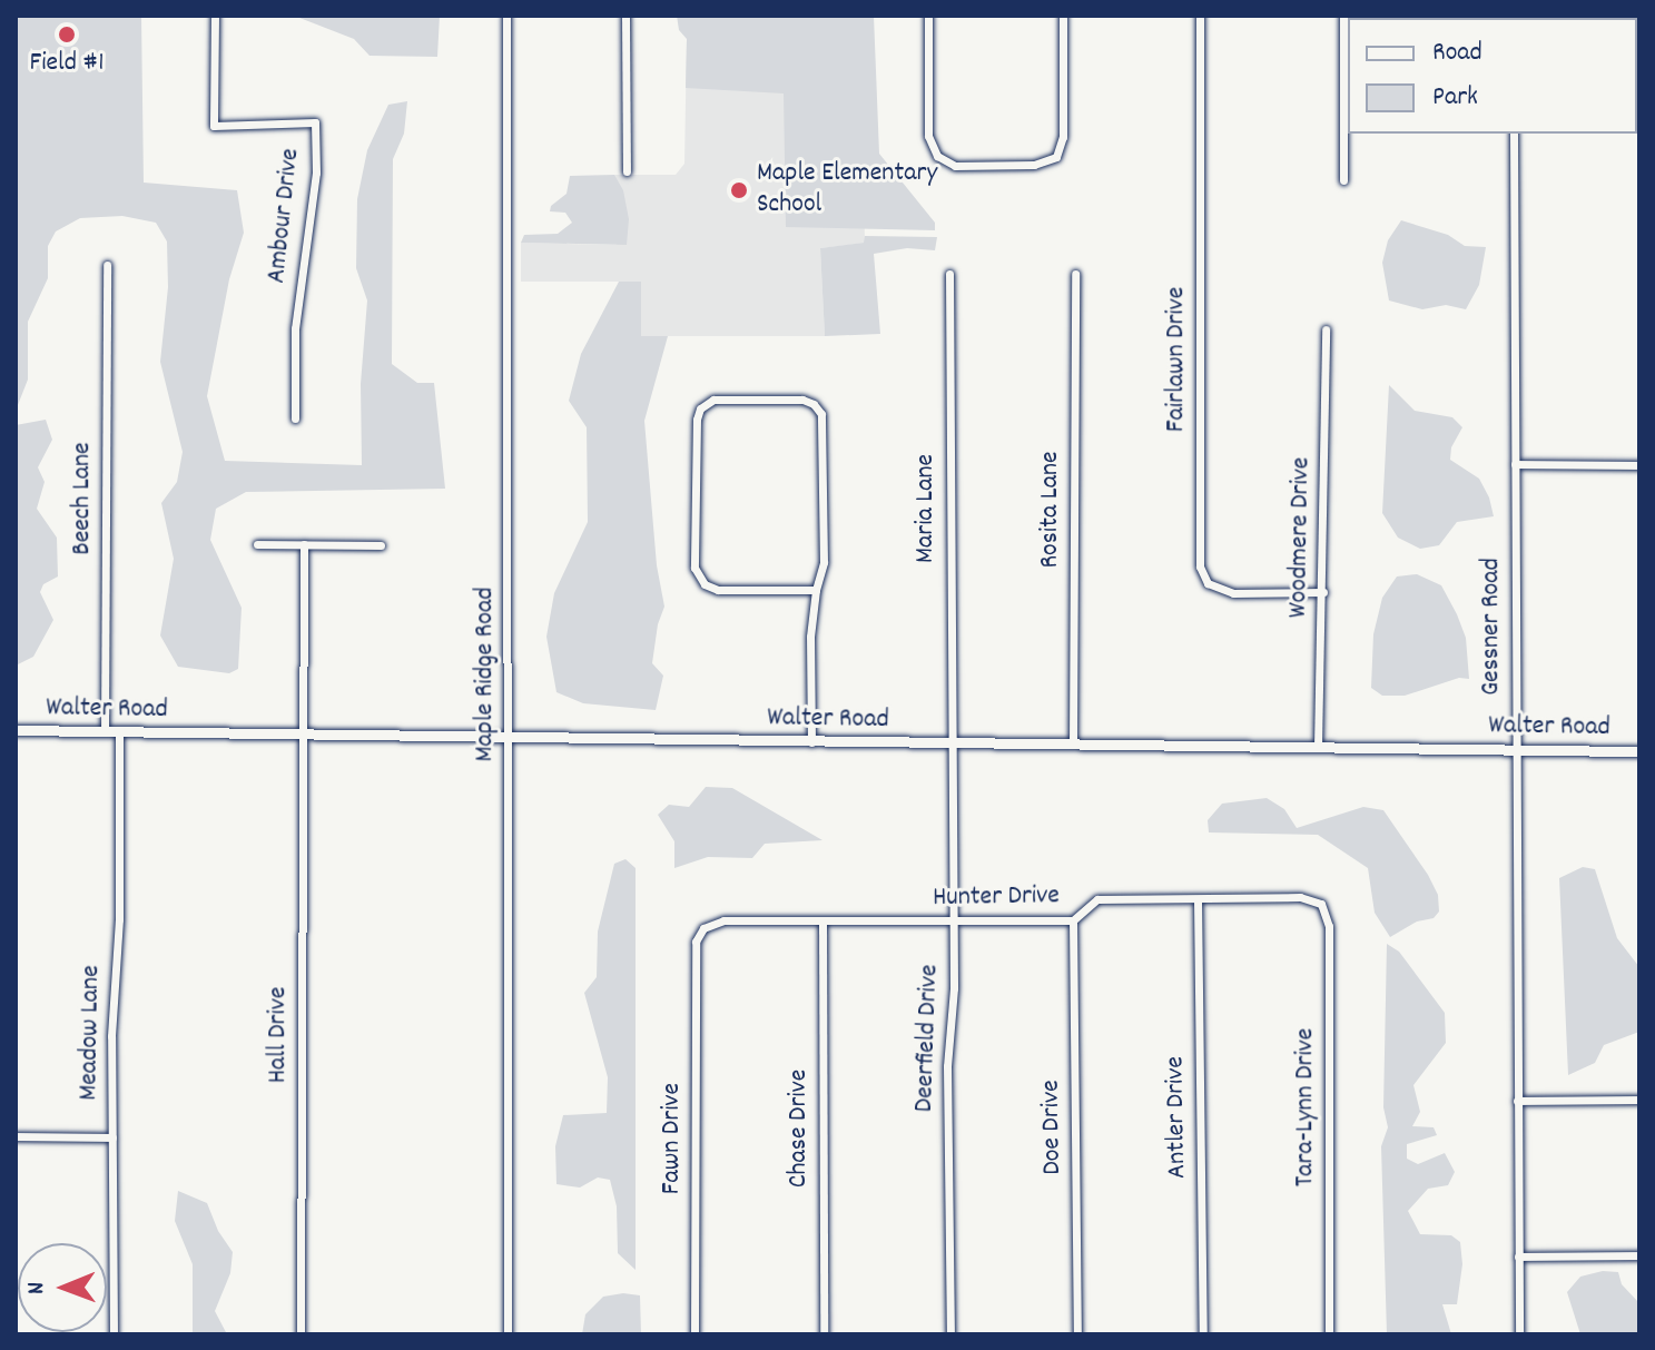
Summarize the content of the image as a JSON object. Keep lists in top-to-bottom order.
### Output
{
  "streets": {
    "street": [
      "Ambour Drive",
      "Fairlawn Drive",
      "Beech Lane",
      "Maria Lane",
      "Rosita Lane",
      "Woodmere Drive",
      "Gessner Road",
      "Maple Ridge Road",
      "Walter Road",
      "Hunter Drive",
      "Meadow Lane",
      "Hall Drive",
      "Deerfield Drive",
      "Tara-Lynn Drive",
      "Antler Drive",
      "Doe Drive",
      "Chase Drive",
      "Fawn Drive"
    ]
  },
  "crossings": [
    ["Fairlawn Drive", "Woodmere Drive"],
    ["Beech Lane", "Walter Road"],
    ["Maria Lane", "Walter Road"],
    ["Maria Lane", "Deerfield Drive"],
    ["Rosita Lane", "Walter Road"],
    ["Woodmere Drive", "Walter Road"],
    ["Gessner Road", "Walter Road"],
    ["Maple Ridge Road", "Walter Road"],
    ["Walter Road", "Meadow Lane"],
    ["Walter Road", "Hall Drive"],
    ["Walter Road", "Deerfield Drive"],
    ["Hunter Drive", "Deerfield Drive"],
    ["Hunter Drive", "Tara-Lynn Drive"],
    ["Hunter Drive", "Antler Drive"],
    ["Hunter Drive", "Doe Drive"],
    ["Hunter Drive", "Chase Drive"],
    ["Hunter Drive", "Fawn Drive"]
  ],
  "places": ["Field #1", "Maple Elementary School"],
  "legend": ["Road", "Park"],
  "north": "left"
}
